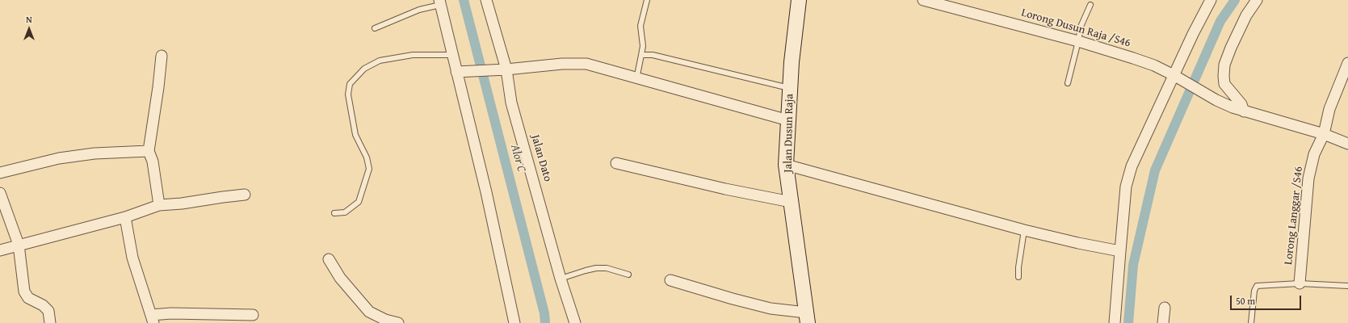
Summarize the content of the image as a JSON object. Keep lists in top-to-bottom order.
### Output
{
  "streets": {
    "main road": ["Jalan Dusun Raja"],
    "street": ["Lorong Dusun Raja /S46", "Jalan Dato", "Lorong Langgar /S46"]
  },
  "crossings": [
    ["Lorong Dusun Raja /S46", "Lorong Langgar /S46"]
  ],
  "water": ["Alor C"],
  "scale_bar": "50 m",
  "north": "top"
}
